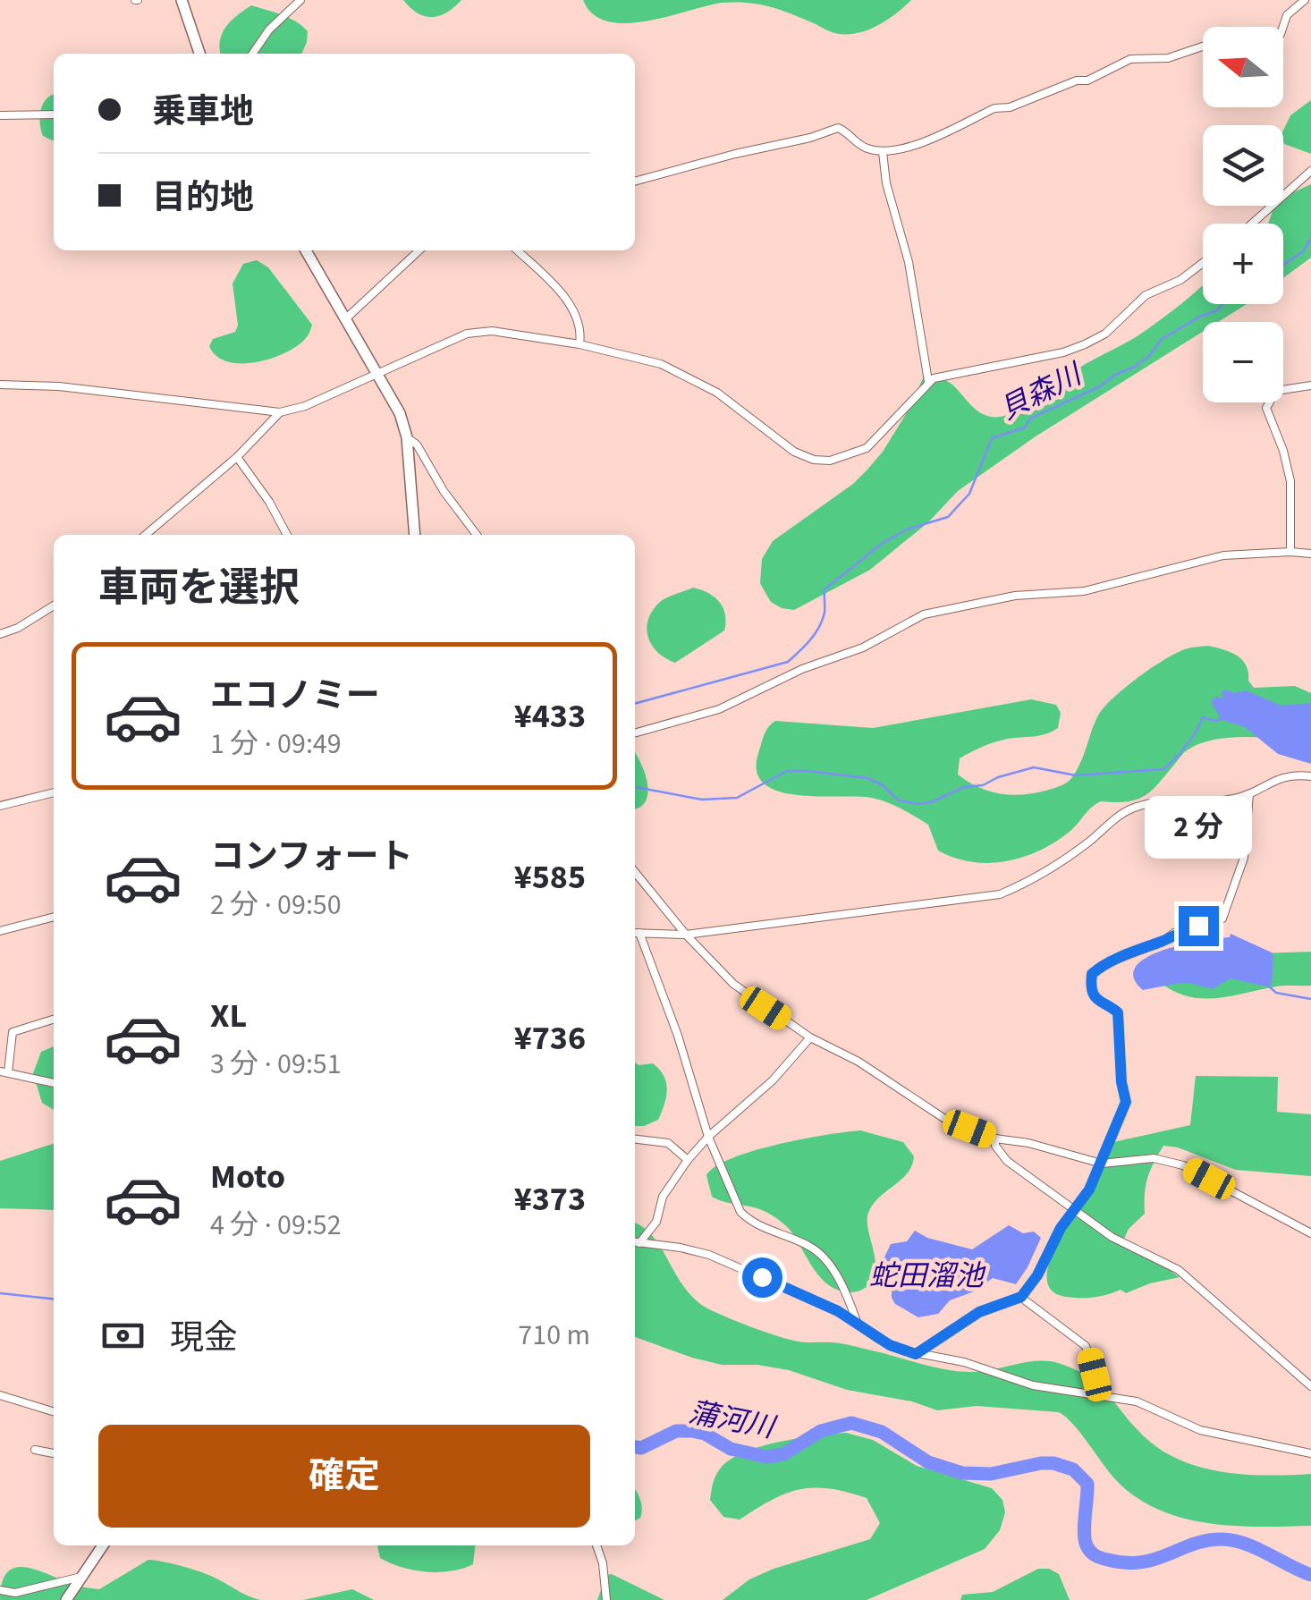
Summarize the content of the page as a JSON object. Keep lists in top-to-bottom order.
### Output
{
  "water": ["貝森川", "蛇田溜池", "蒲河川"],
  "north": "left",
  "page": {
    "map_buttons": ["+", "−"],
    "banner": ["乗車地", "目的地"],
    "heading": "車両を選択",
    "list": [
      {
        "name": "エコノミー",
        "note": "1 分 · 09:49",
        "value": "¥433"
      },
      {
        "name": "コンフォート",
        "note": "2 分 · 09:50",
        "value": "¥585"
      },
      {
        "name": "XL",
        "note": "3 分 · 09:51",
        "value": "¥736"
      },
      {
        "name": "Moto",
        "note": "4 分 · 09:52",
        "value": "¥373"
      }
    ],
    "bubble": "2 分",
    "pay": ["現金", "710 m"],
    "buttons": "確定"
  }
}
